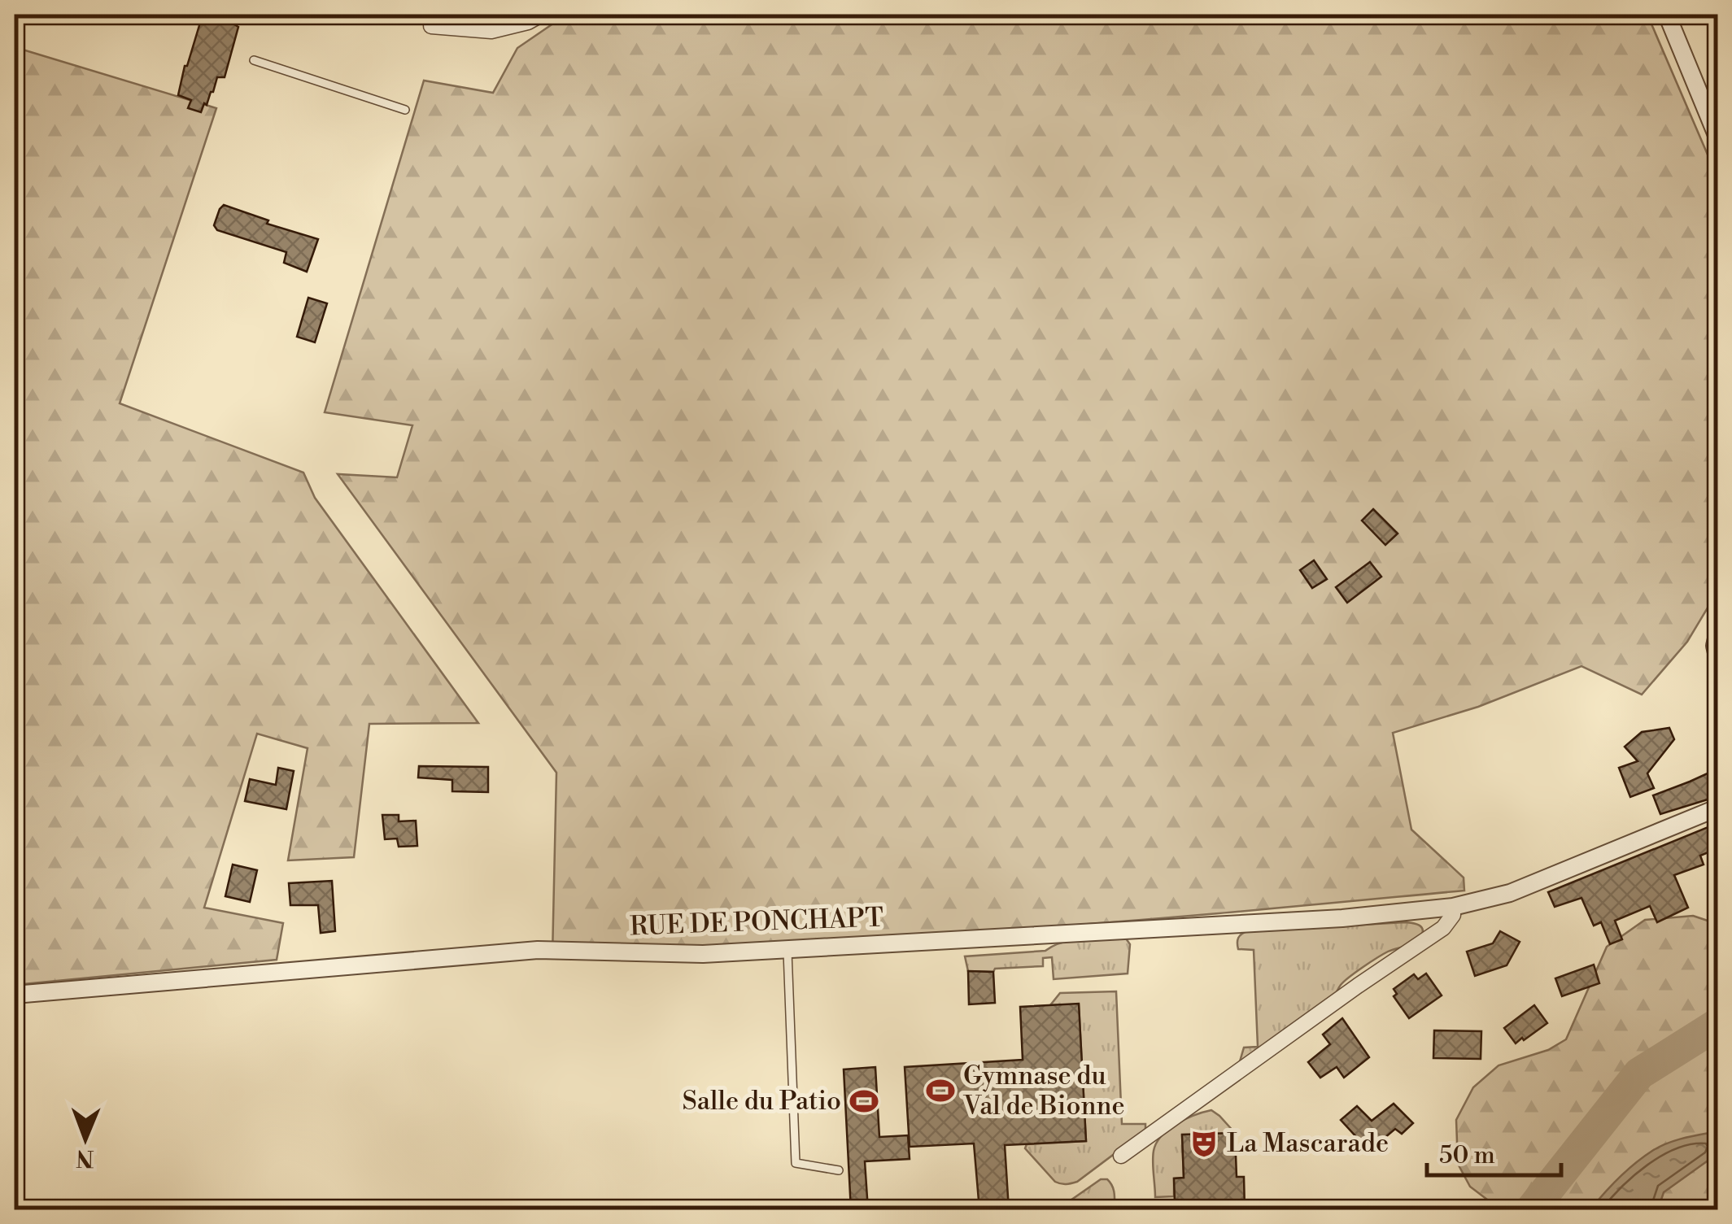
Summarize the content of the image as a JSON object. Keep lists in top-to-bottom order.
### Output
{
  "streets": {
    "street": ["RUE DE PONCHAPT"]
  },
  "places": {
    "sports": ["Gymnase du Val de Bionne", "Salle du Patio"],
    "theatre": ["La Mascarade"]
  },
  "scale_bar": "50 m",
  "north": "bottom"
}
